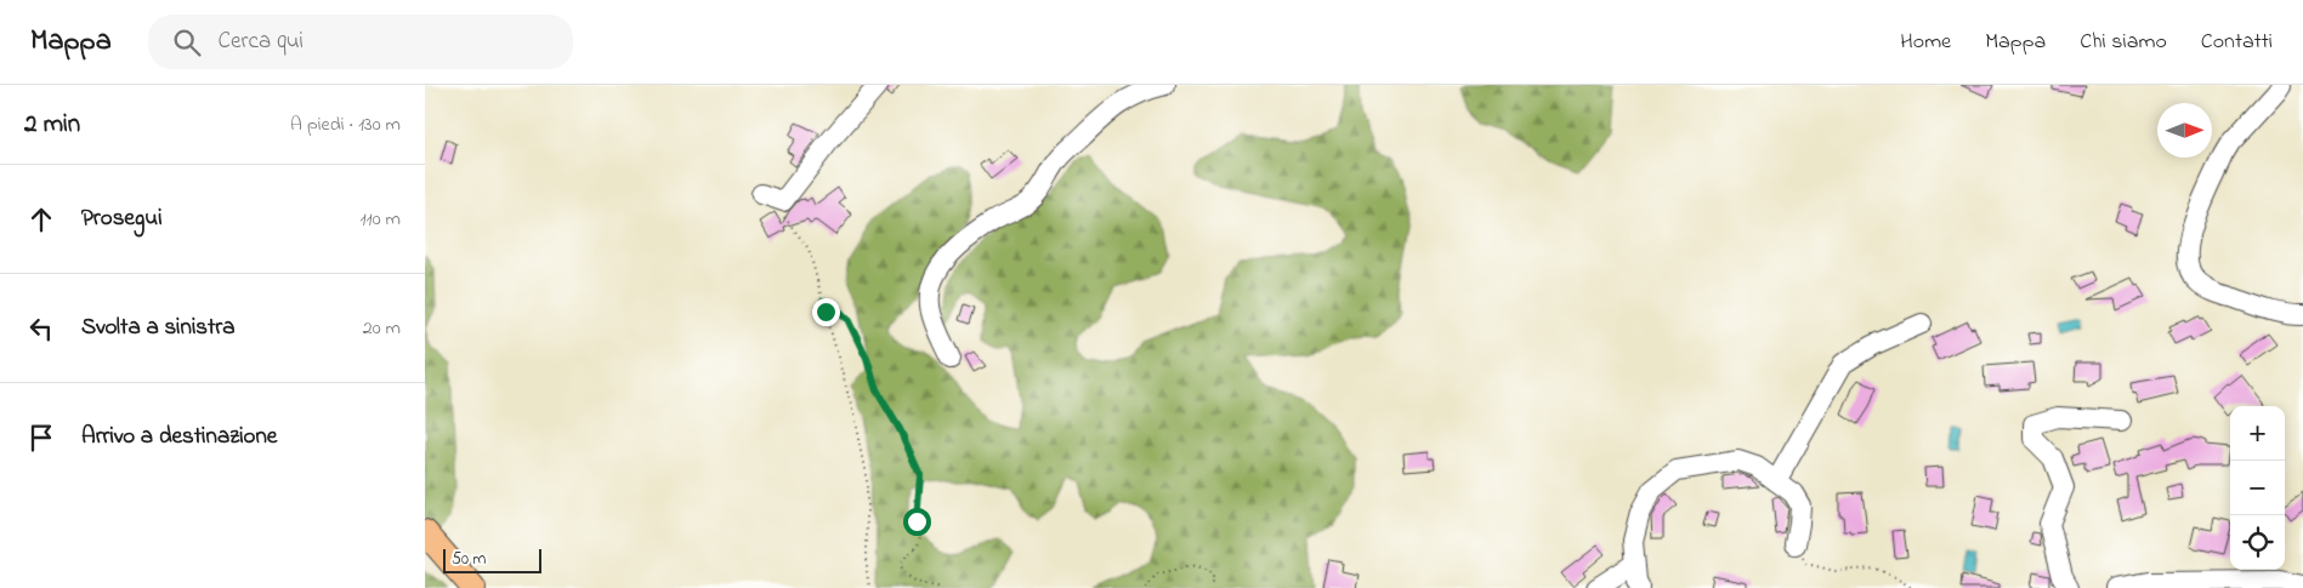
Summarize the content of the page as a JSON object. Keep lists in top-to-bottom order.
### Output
{
  "scale_bar": "50 m",
  "north": "right",
  "page": {
    "header": "Mappa",
    "search": "Cerca qui",
    "nav": [
      "Home",
      "Mappa",
      "Chi siamo",
      "Contatti"
    ],
    "heading": ["2 min", "A piedi · 130 m"],
    "list": [
      ["Prosegui", "110 m"],
      ["Svolta a sinistra", "20 m"],
      "Arrivo a destinazione"
    ],
    "map_buttons": ["+", "−"],
    "scale": "50 m"
  }
}
